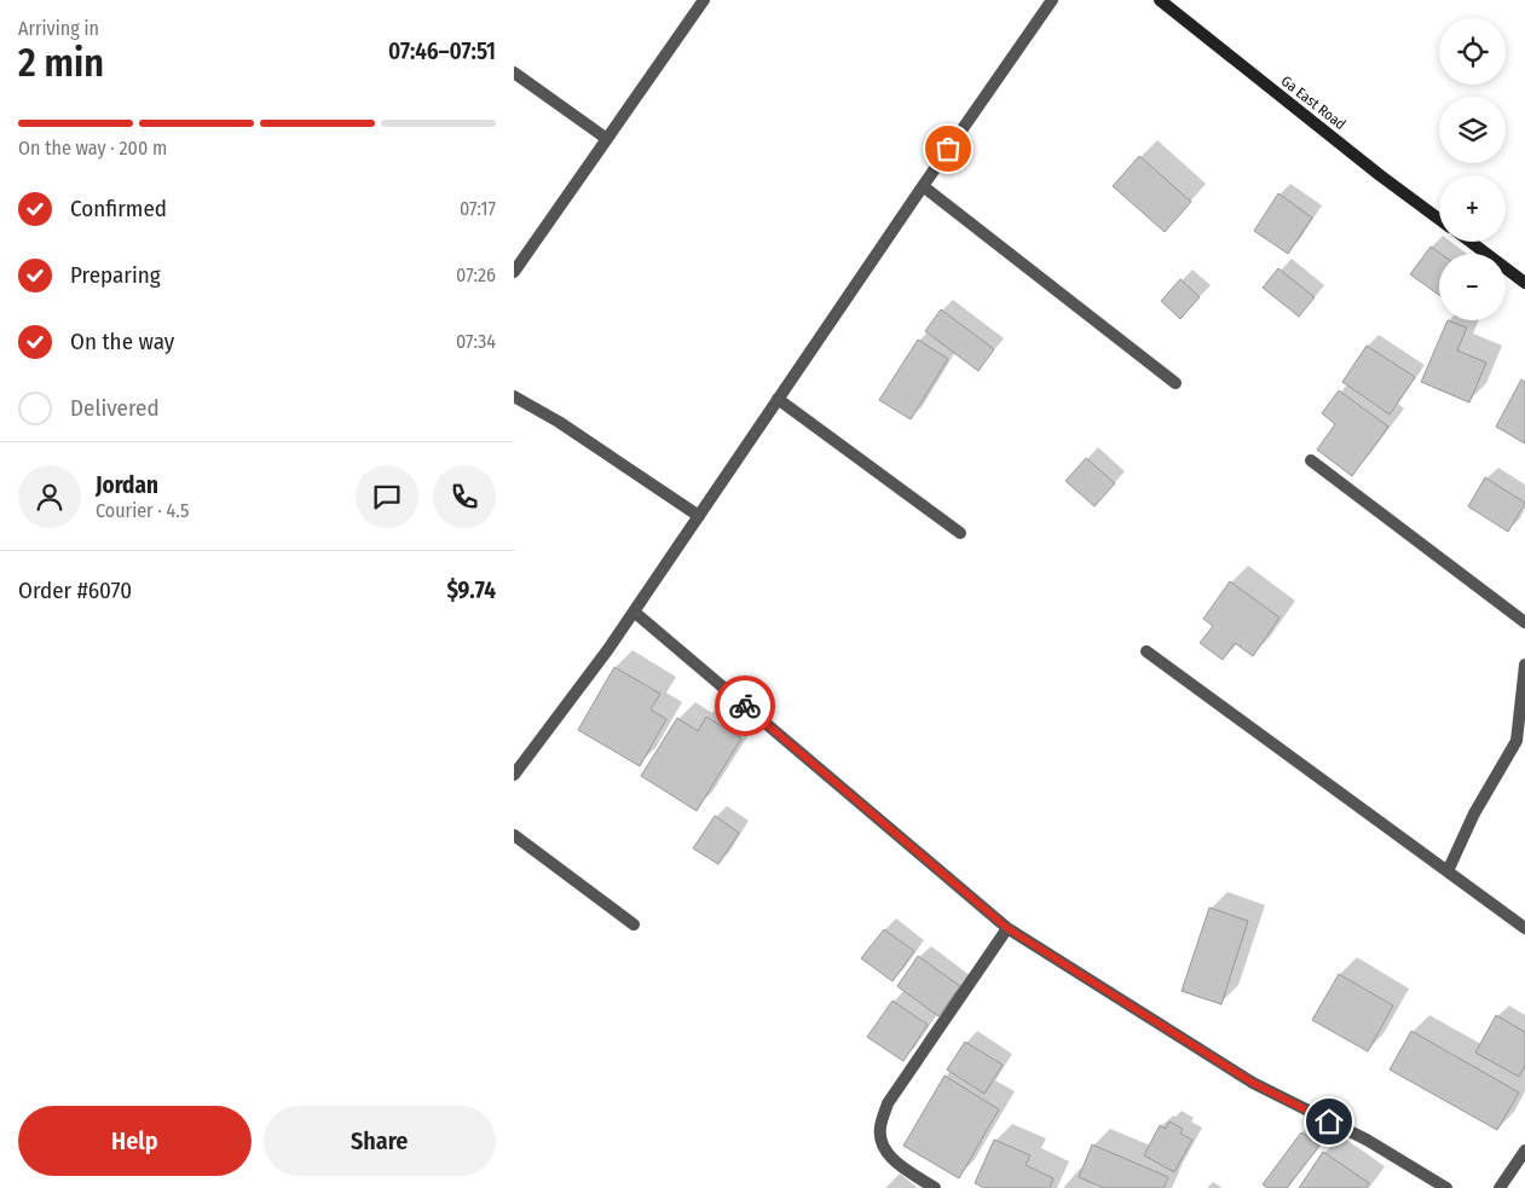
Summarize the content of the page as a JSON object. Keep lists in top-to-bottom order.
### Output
{
  "streets": {
    "street": ["Ga East Road"]
  },
  "page": {
    "heading": ["2 min", "Arriving in", "07:46–07:51"],
    "panel": [
      "Jordan",
      "Courier · 4.5",
      "Order #6070",
      "$9.74"
    ],
    "map_buttons": ["+", "−"],
    "bar": "On the way · 200 m",
    "list": [
      ["Confirmed", "07:17"],
      ["Preparing", "07:26"],
      ["On the way", "07:34"],
      "Delivered"
    ],
    "buttons": ["Help", "Share"]
  }
}
